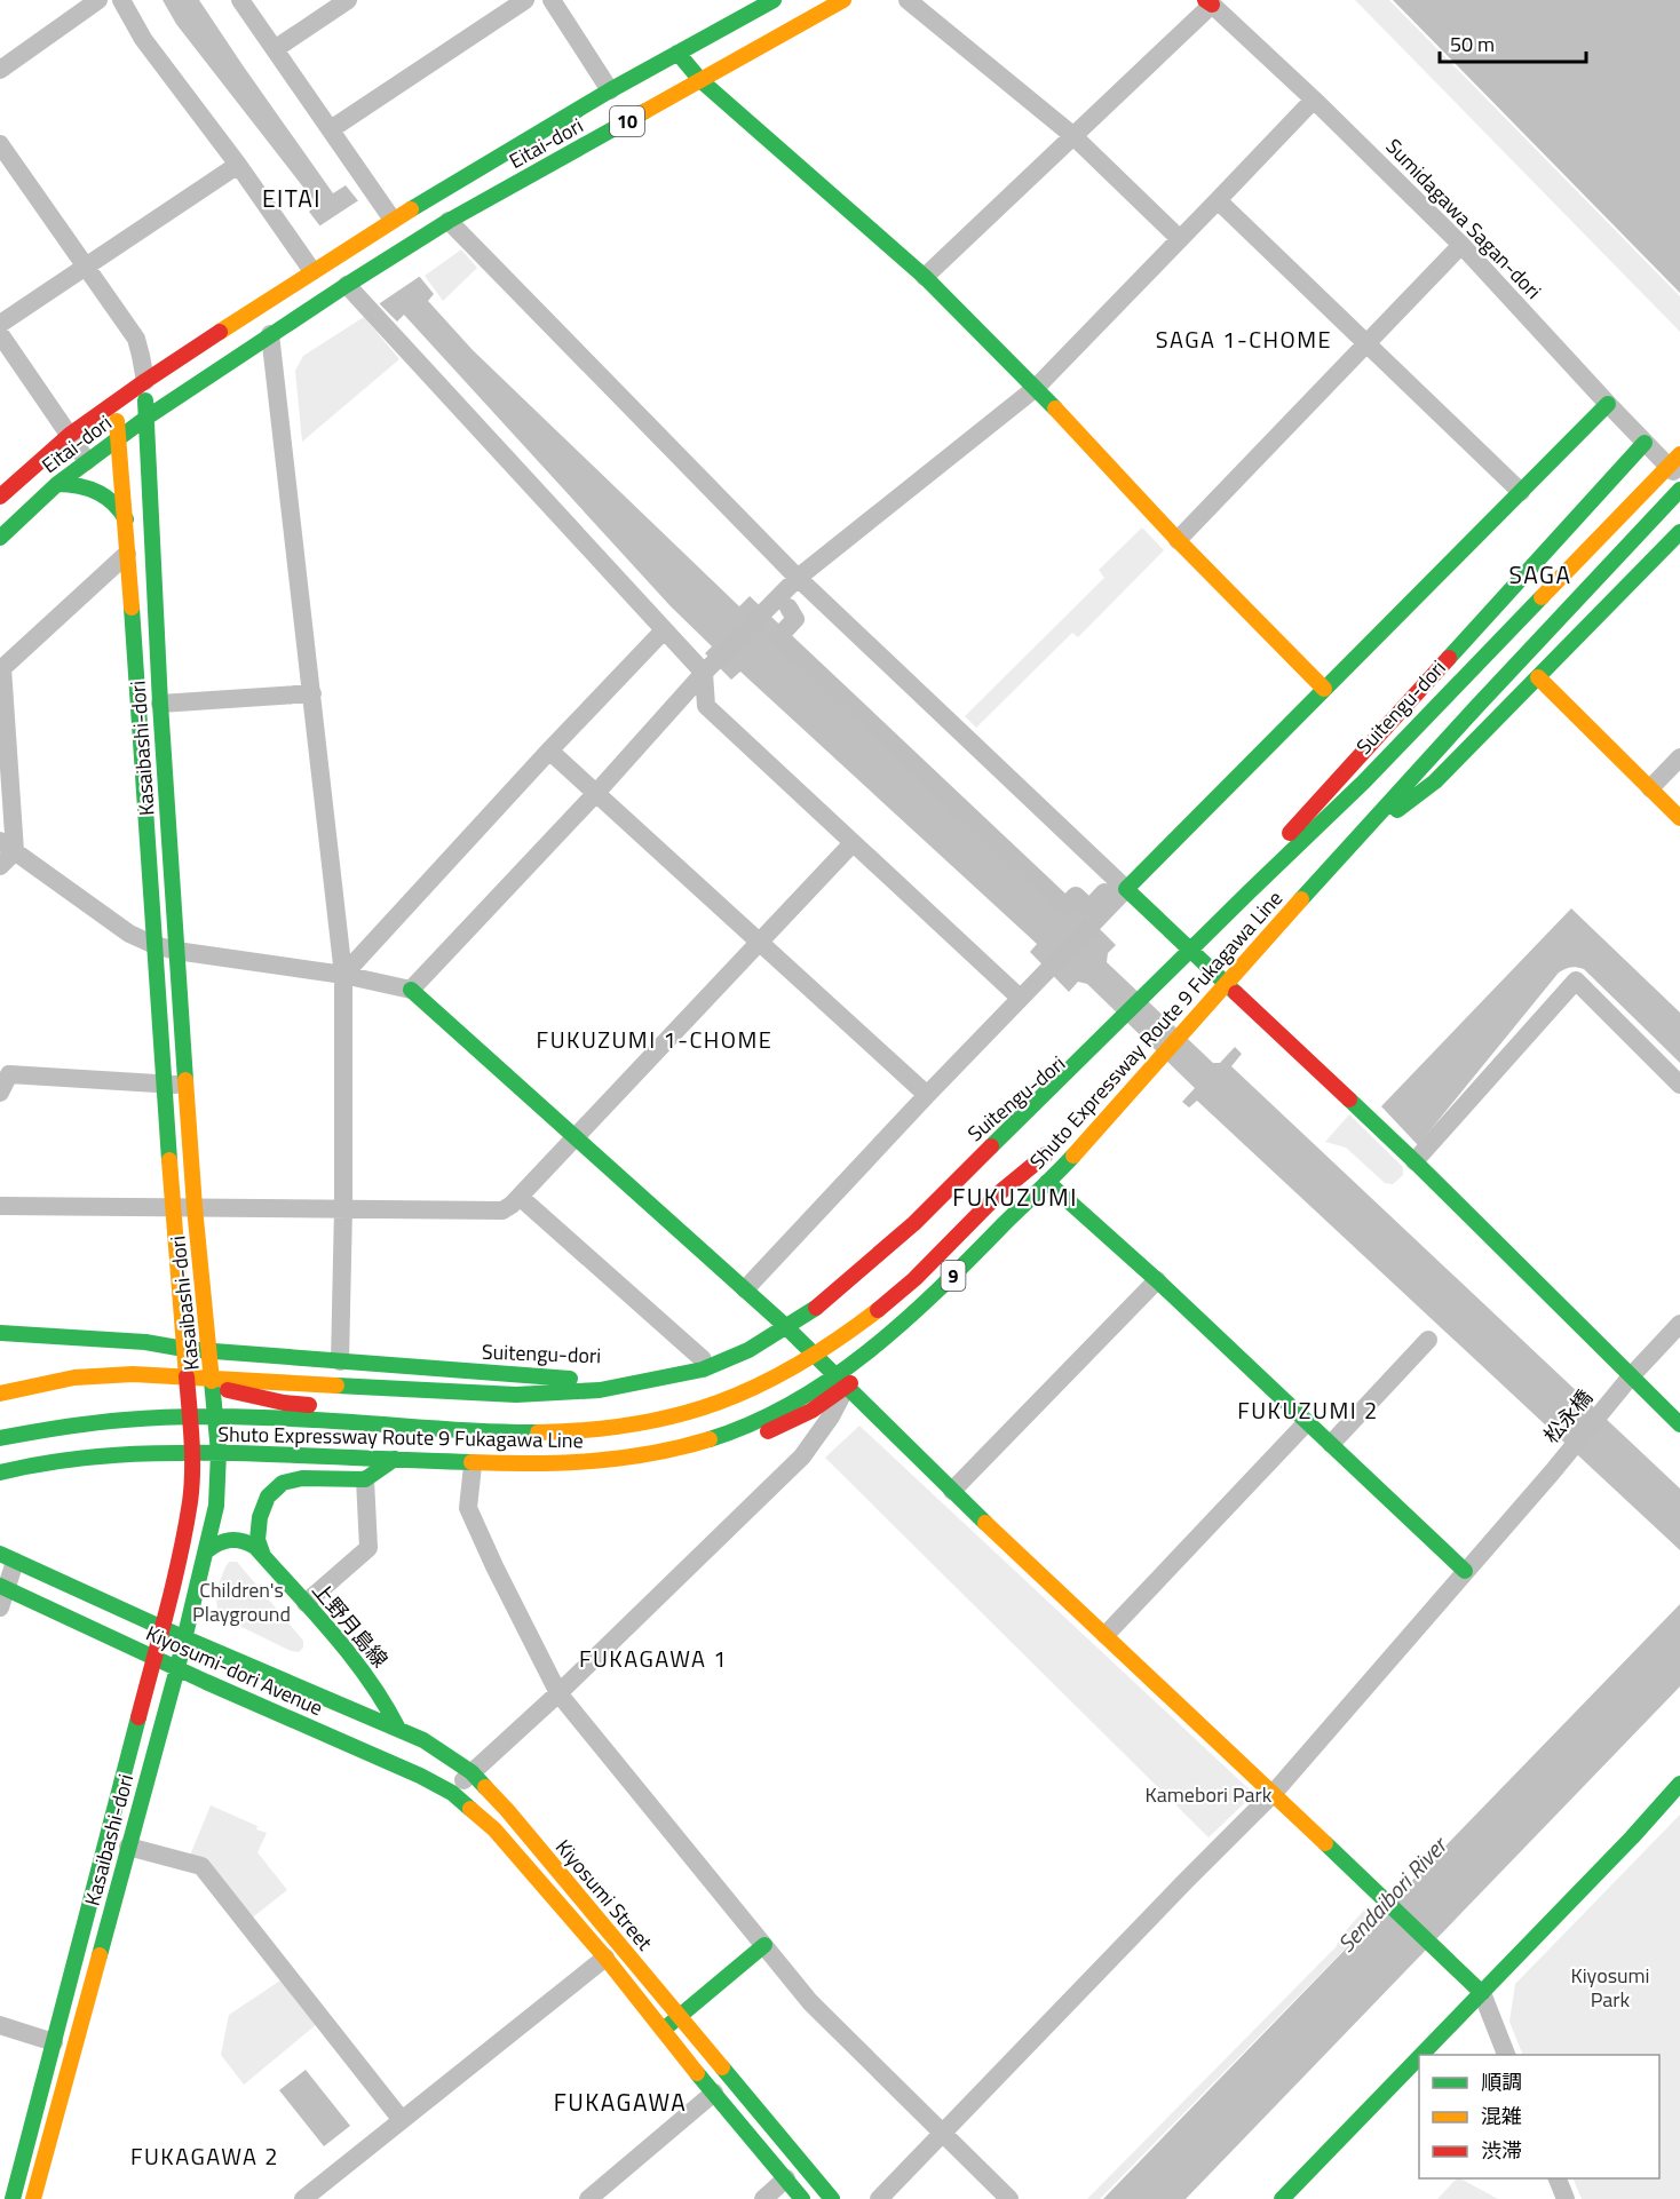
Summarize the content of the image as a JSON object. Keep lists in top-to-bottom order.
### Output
{
  "streets": {
    "main road": [
      "10",
      "Eitai-dori",
      "Suitengu-dori",
      "Kasaibashi-dori",
      "Shuto Expressway Route 9 Fukagawa Line",
      "9",
      "上野月島線",
      "Kiyosumi-dori Avenue",
      "Kiyosumi Street"
    ],
    "street": ["Sumidagawa Sagan-dori", "松永橋"]
  },
  "crossings": [
    ["Eitai-dori", "Kasaibashi-dori"],
    ["Suitengu-dori", "Kasaibashi-dori"],
    ["Kasaibashi-dori", "Kiyosumi-dori Avenue"],
    ["上野月島線", "Kiyosumi-dori Avenue"],
    ["上野月島線", "Kiyosumi Street"],
    ["Kiyosumi-dori Avenue", "Kiyosumi Street"]
  ],
  "districts": [
    "EITAI",
    "SAGA 1-CHOME",
    "SAGA",
    "FUKUZUMI 1-CHOME",
    "FUKUZUMI",
    "FUKUZUMI 2",
    "FUKAGAWA 1",
    "FUKAGAWA",
    "FUKAGAWA 2"
  ],
  "water": ["Sendaibori River"],
  "parks": ["Children's Playground", "Kamebori Park", "Kiyosumi Park"],
  "legend": ["順調", "混雑", "渋滞"],
  "scale_bar": "50 m"
}
